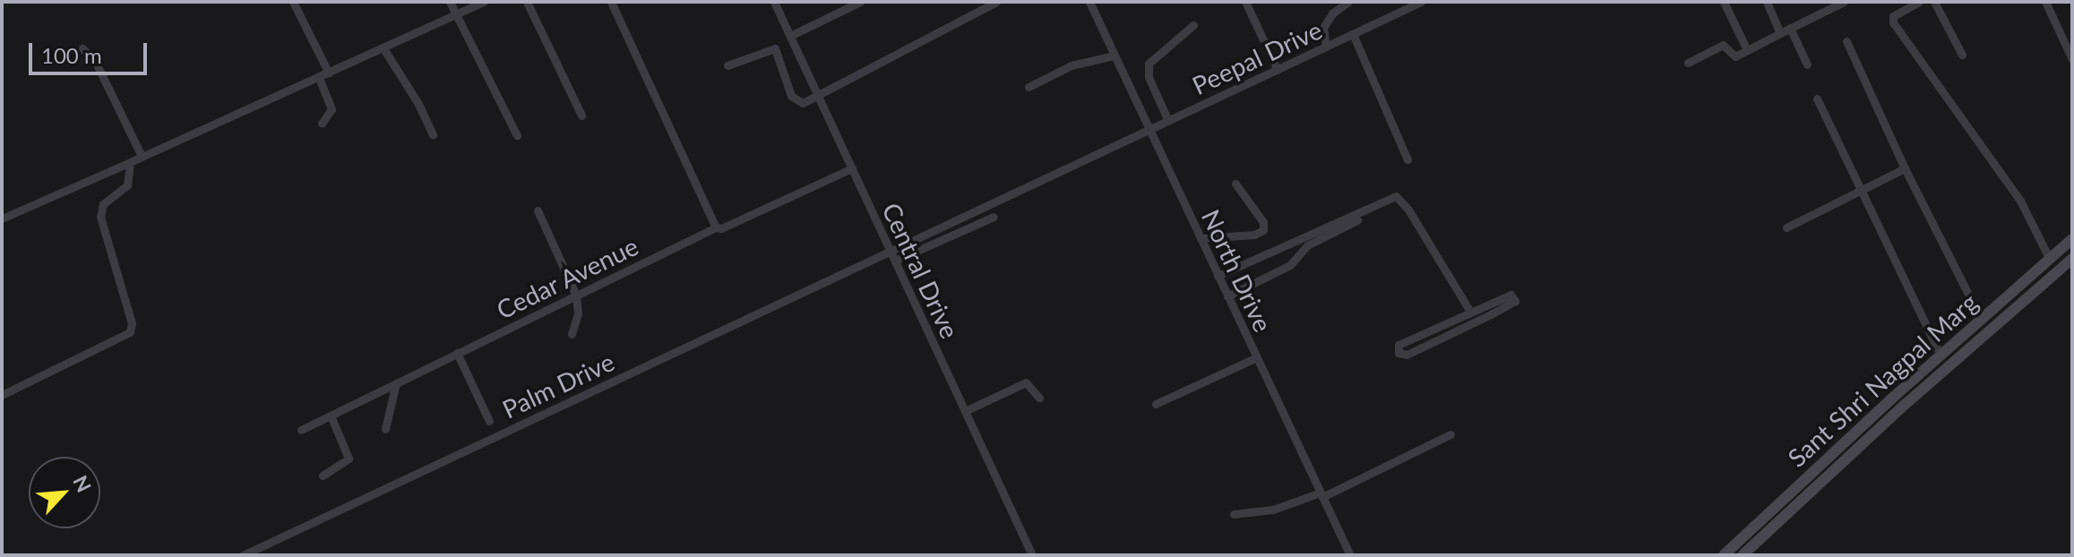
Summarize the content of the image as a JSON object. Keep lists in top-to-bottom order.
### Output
{
  "streets": {
    "main road": ["Sant Shri Nagpal Marg"],
    "street": [
      "Peepal Drive",
      "Central Drive",
      "North Drive",
      "Cedar Avenue",
      "Palm Drive"
    ]
  },
  "crossings": [
    ["Peepal Drive", "North Drive"],
    ["Peepal Drive", "Palm Drive"],
    ["Central Drive", "Cedar Avenue"],
    ["Central Drive", "Palm Drive"],
    ["North Drive", "Palm Drive"]
  ],
  "scale_bar": "100 m",
  "north": "top right"
}
